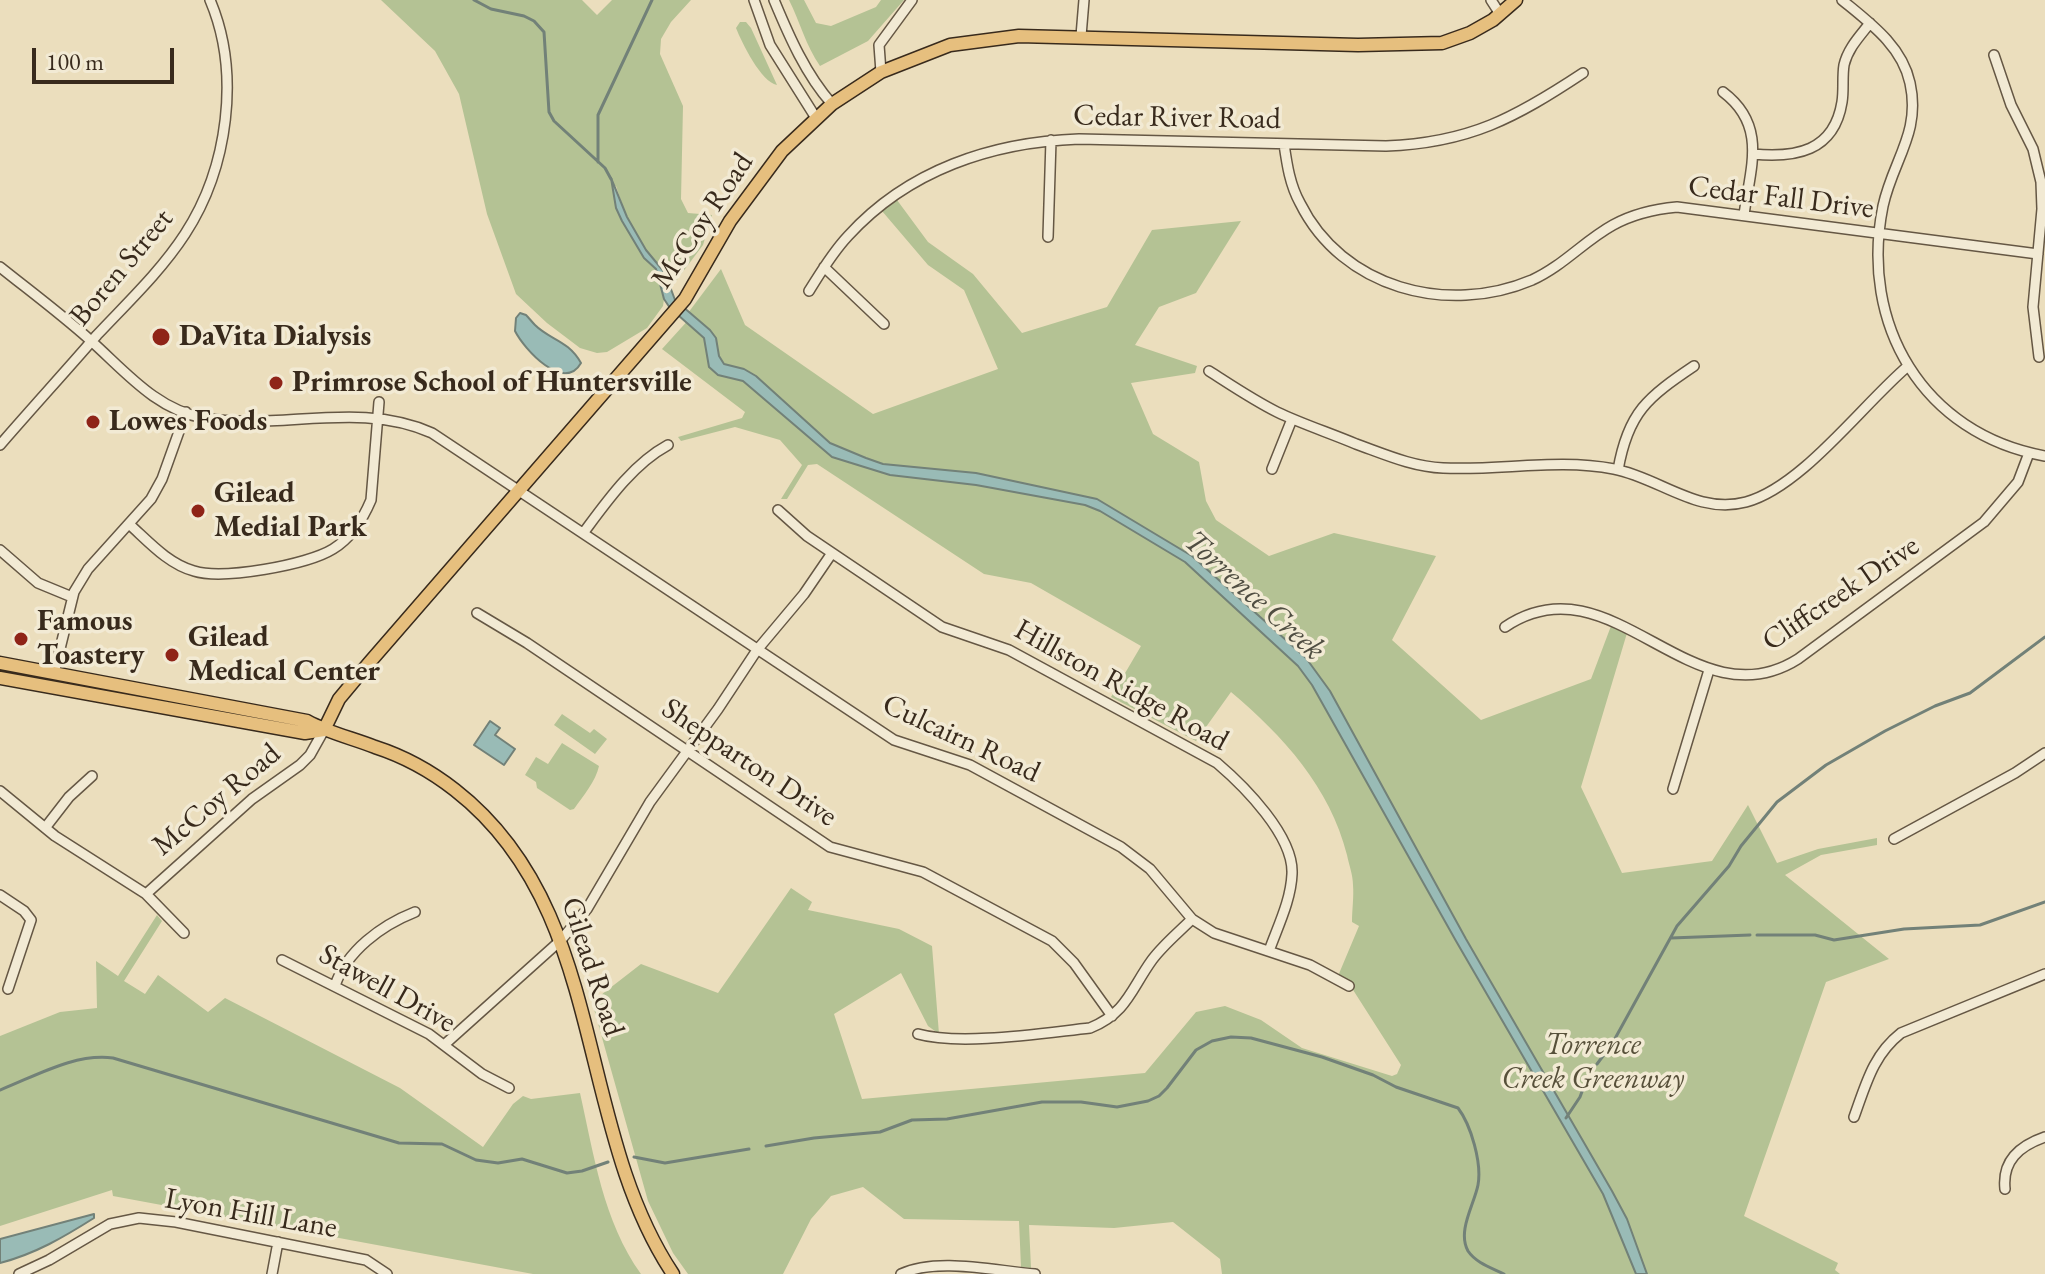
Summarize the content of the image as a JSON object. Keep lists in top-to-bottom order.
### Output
{
  "streets": {
    "main road": ["McCoy Road", "Gilead Road"],
    "street": [
      "Cedar River Road",
      "Cedar Fall Drive",
      "Boren Street",
      "Cliffcreek Drive",
      "Hillston Ridge Road",
      "Culcairn Road",
      "Shepparton Drive",
      "Stawell Drive",
      "Lyon Hill Lane"
    ]
  },
  "crossings": [
    ["Cedar River Road", "Cedar Fall Drive"],
    ["McCoy Road", "Culcairn Road"],
    ["McCoy Road", "Gilead Road"],
    ["Boren Street", "Culcairn Road"],
    ["Hillston Ridge Road", "Culcairn Road"]
  ],
  "water": ["Torrence Creek"],
  "parks": ["Torrence Creek Greenway"],
  "places": [
    "DaVita Dialysis",
    "Primrose School of Huntersville",
    "Lowes Foods",
    "Gilead Medial Park",
    "Famous Toastery",
    "Gilead Medical Center"
  ],
  "scale_bar": "100 m"
}
